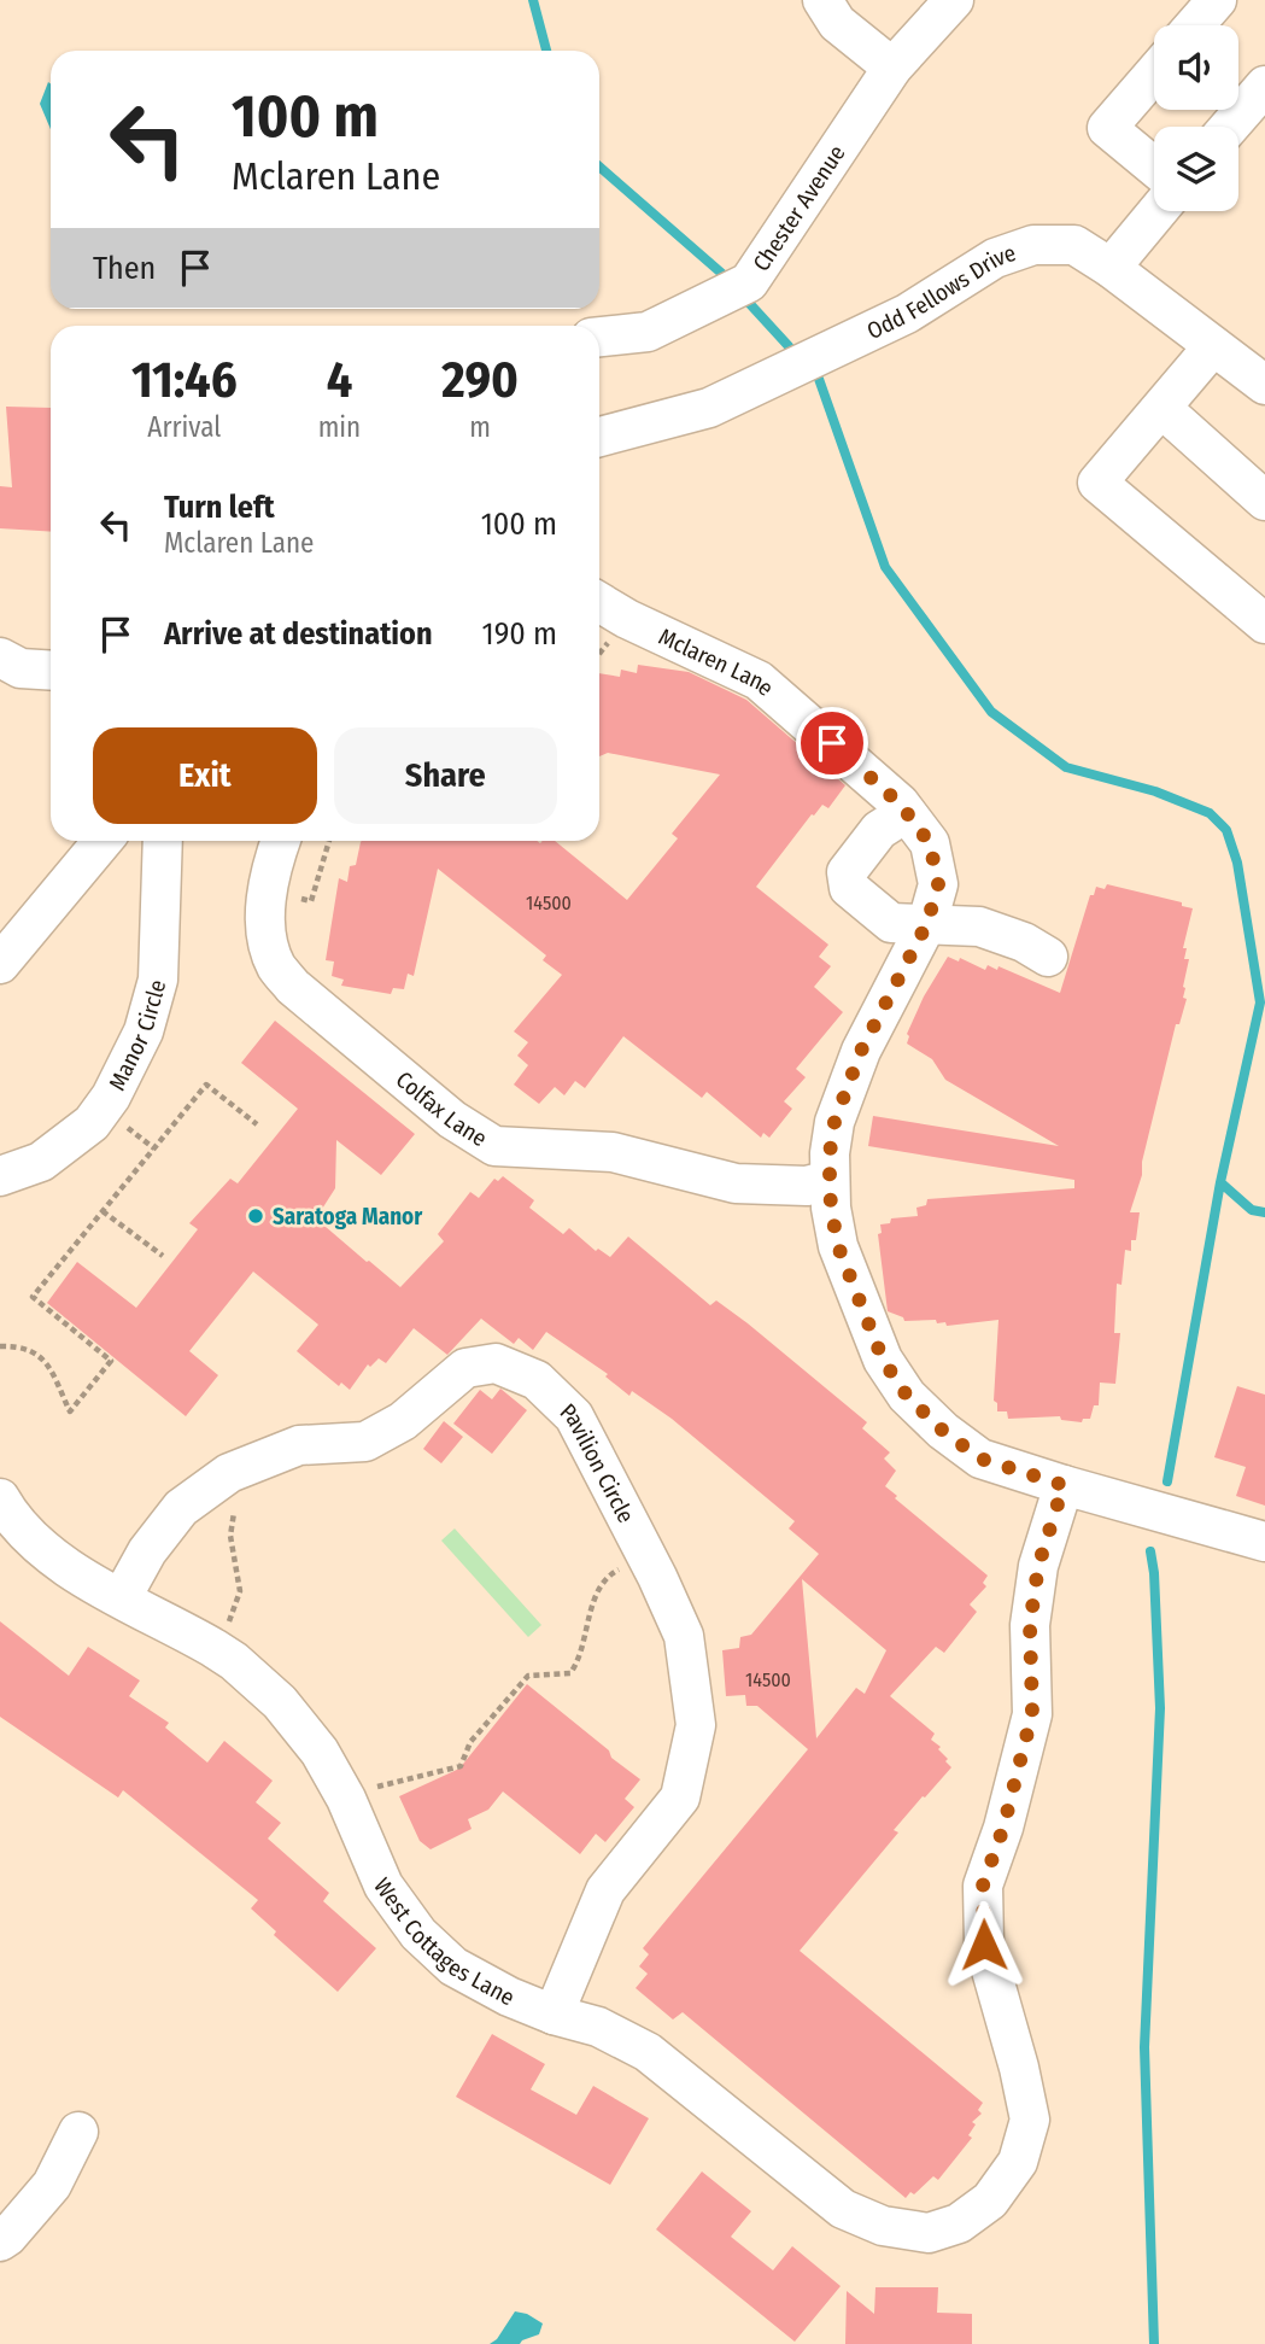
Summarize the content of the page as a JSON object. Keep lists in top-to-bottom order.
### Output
{
  "streets": {
    "street": [
      "Chester Avenue",
      "Odd Fellows Drive",
      "Mclaren Lane",
      "Manor Circle",
      "Colfax Lane",
      "Pavilion Circle",
      "West Cottages Lane"
    ]
  },
  "crossings": [
    ["Mclaren Lane", "Colfax Lane"],
    ["Mclaren Lane", "West Cottages Lane"],
    ["Pavilion Circle", "West Cottages Lane"]
  ],
  "places": ["Saratoga Manor"],
  "house_numbers": ["14500", "14500"],
  "page": {
    "turn": ["100 m", "Mclaren Lane"],
    "then": "Then",
    "eta": [
      "11:46",
      "Arrival",
      "4",
      "min",
      "290",
      "m"
    ],
    "list": [
      {
        "name": "Turn left",
        "note": "Mclaren Lane",
        "value": "100 m"
      },
      {
        "name": "Arrive at destination",
        "value": "190 m"
      }
    ],
    "buttons": ["Exit", "Share"]
  }
}
